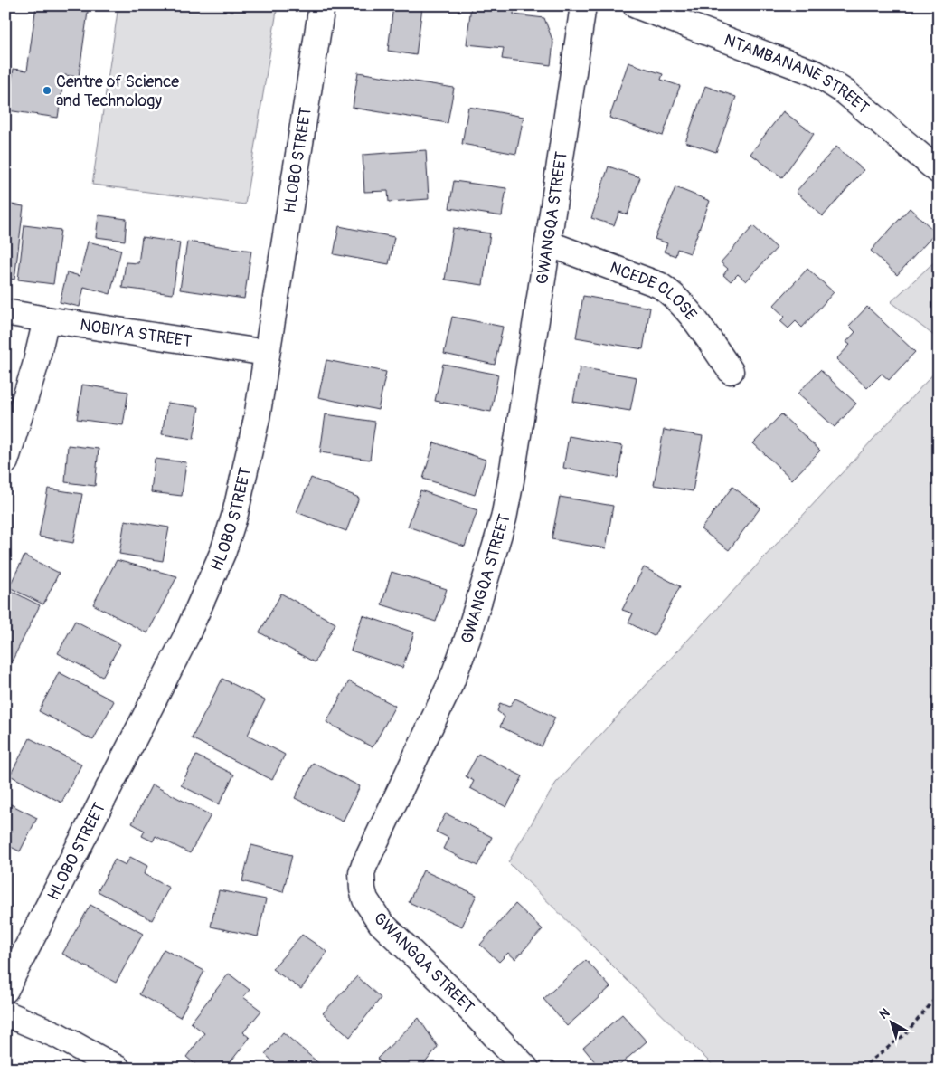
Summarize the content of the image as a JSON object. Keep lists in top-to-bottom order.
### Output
{
  "streets": {
    "street": [
      "NTAMBANANE STREET",
      "HLOBO STREET",
      "GWANGQA STREET",
      "NCEDE CLOSE",
      "NOBIYA STREET"
    ]
  },
  "crossings": [
    ["HLOBO STREET", "NOBIYA STREET"],
    ["GWANGQA STREET", "NCEDE CLOSE"]
  ],
  "places": ["Centre of Science and Technology"],
  "north": "top left"
}
